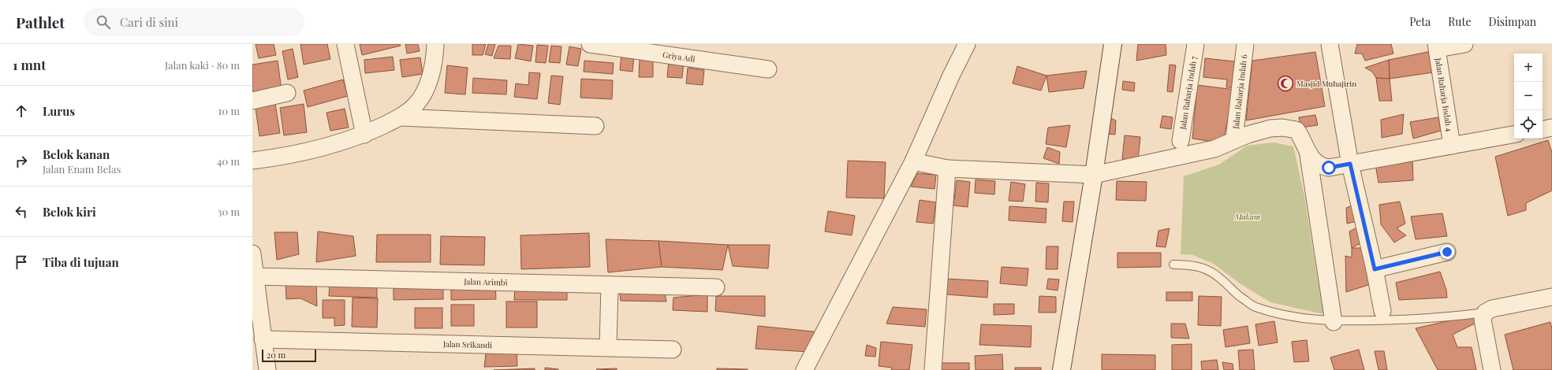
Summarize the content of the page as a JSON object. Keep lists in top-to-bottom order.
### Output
{
  "streets": {
    "street": [
      "Griya Adi",
      "Jalan Raharja Indah 6",
      "Jalan Raharja Indah 7",
      "Jalan Raharja Indah 4",
      "Jalan Arimbi",
      "Jalan Srikandi"
    ]
  },
  "parks": ["Makam"],
  "places": {
    "mosque": ["Masjid Muhajirin"]
  },
  "scale_bar": "20 m",
  "page": {
    "header": "Pathlet",
    "search": "Cari di sini",
    "nav": ["Peta", "Rute", "Disimpan"],
    "heading": ["1 mnt", "Jalan kaki · 80 m"],
    "map_buttons": ["+", "−"],
    "list": [
      ["Lurus", "10 m"],
      ["Belok kanan", "Jalan Enam Belas", "40 m"],
      ["Belok kiri", "30 m"],
      "Tiba di tujuan"
    ],
    "scale": "20 m"
  }
}
